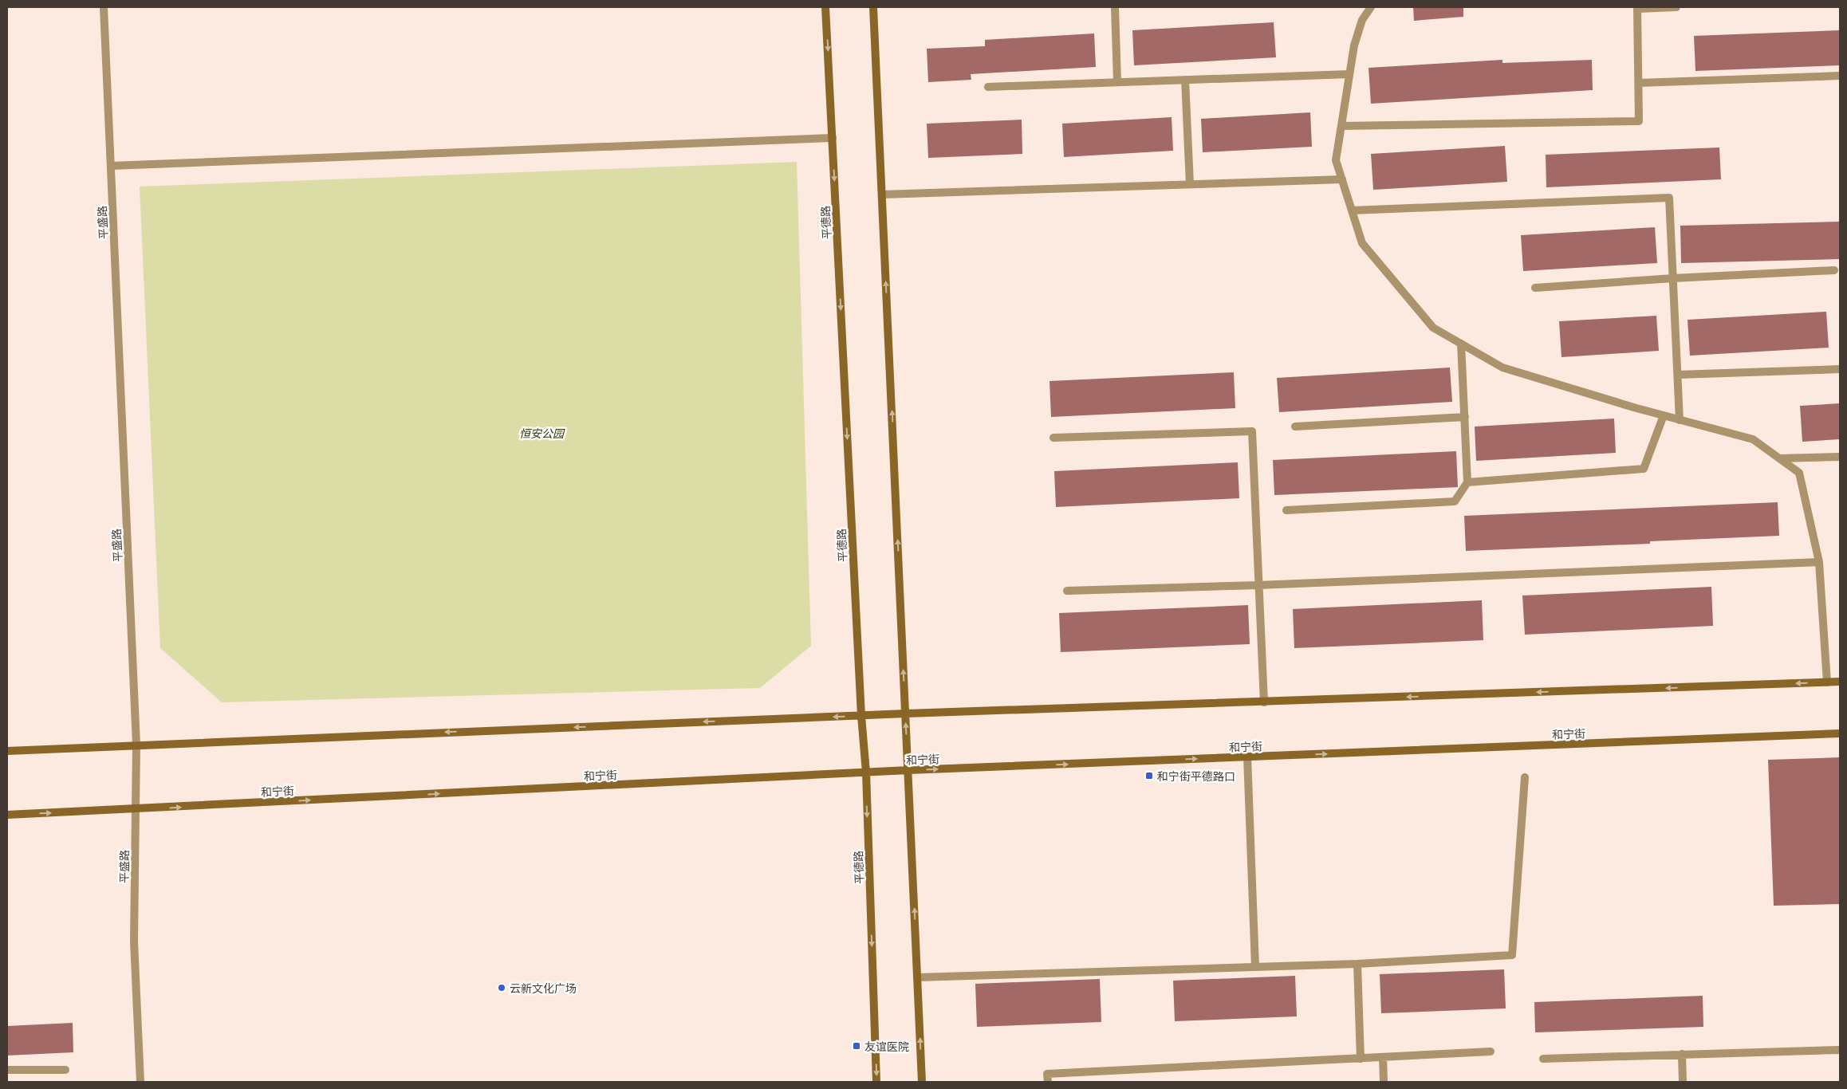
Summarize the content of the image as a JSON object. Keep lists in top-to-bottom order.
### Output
{
  "streets": {
    "main road": ["平德路", "和宁街"],
    "street": ["平盛路"]
  },
  "crossings": [
    ["平盛路", "和宁街"],
    ["平德路", "和宁街"]
  ],
  "parks": ["恒安公园"],
  "places": {
    "transit": ["和宁街平德路口", "友谊医院"],
    "other": ["云新文化广场"]
  }
}
